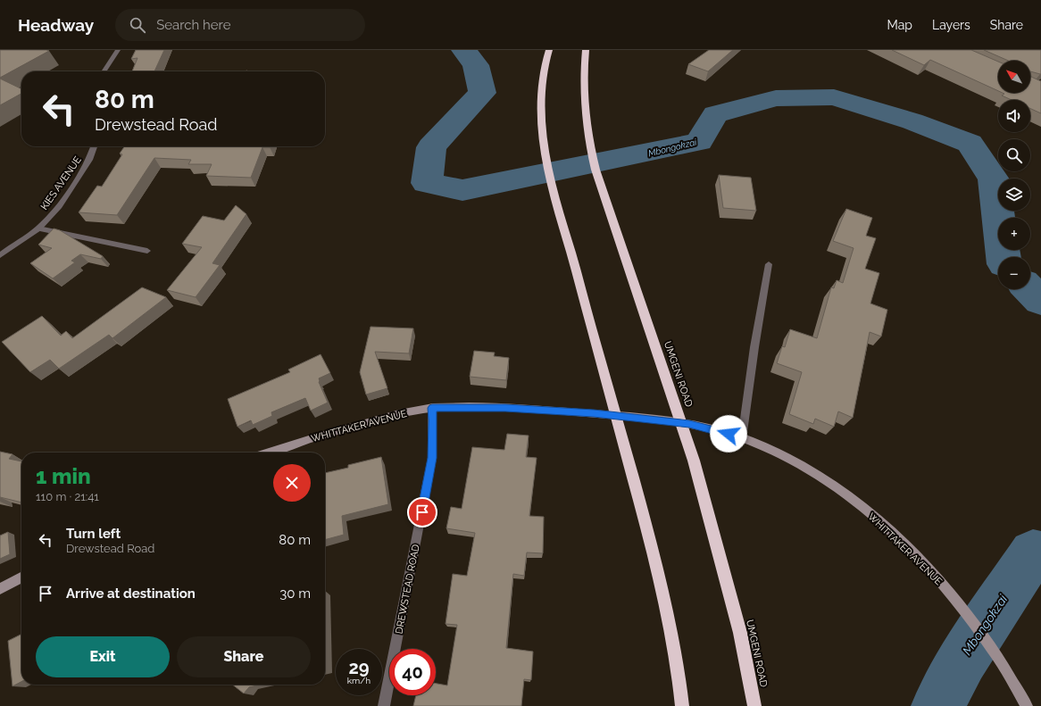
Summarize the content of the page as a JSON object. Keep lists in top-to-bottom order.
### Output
{
  "streets": {
    "highway": ["UMGENI ROAD"],
    "street": ["KIES AVENUE", "WHITTAKER AVENUE", "DREWSTEAD ROAD"]
  },
  "crossings": [
    ["WHITTAKER AVENUE", "DREWSTEAD ROAD"]
  ],
  "water": ["Mbongokzai"],
  "north": "top left",
  "page": {
    "header": "Headway",
    "search": "Search here",
    "nav": ["Map", "Layers", "Share"],
    "map_buttons": ["+", "−"],
    "turn": ["80 m", "Drewstead Road"],
    "heading": ["1 min", "110 m · 21:41"],
    "list": [
      {
        "name": "Turn left",
        "note": "Drewstead Road",
        "value": "80 m"
      },
      {
        "name": "Arrive at destination",
        "value": "30 m"
      }
    ],
    "buttons": ["Exit", "Share"],
    "speed": "29 km/h",
    "limit": "40"
  }
}
